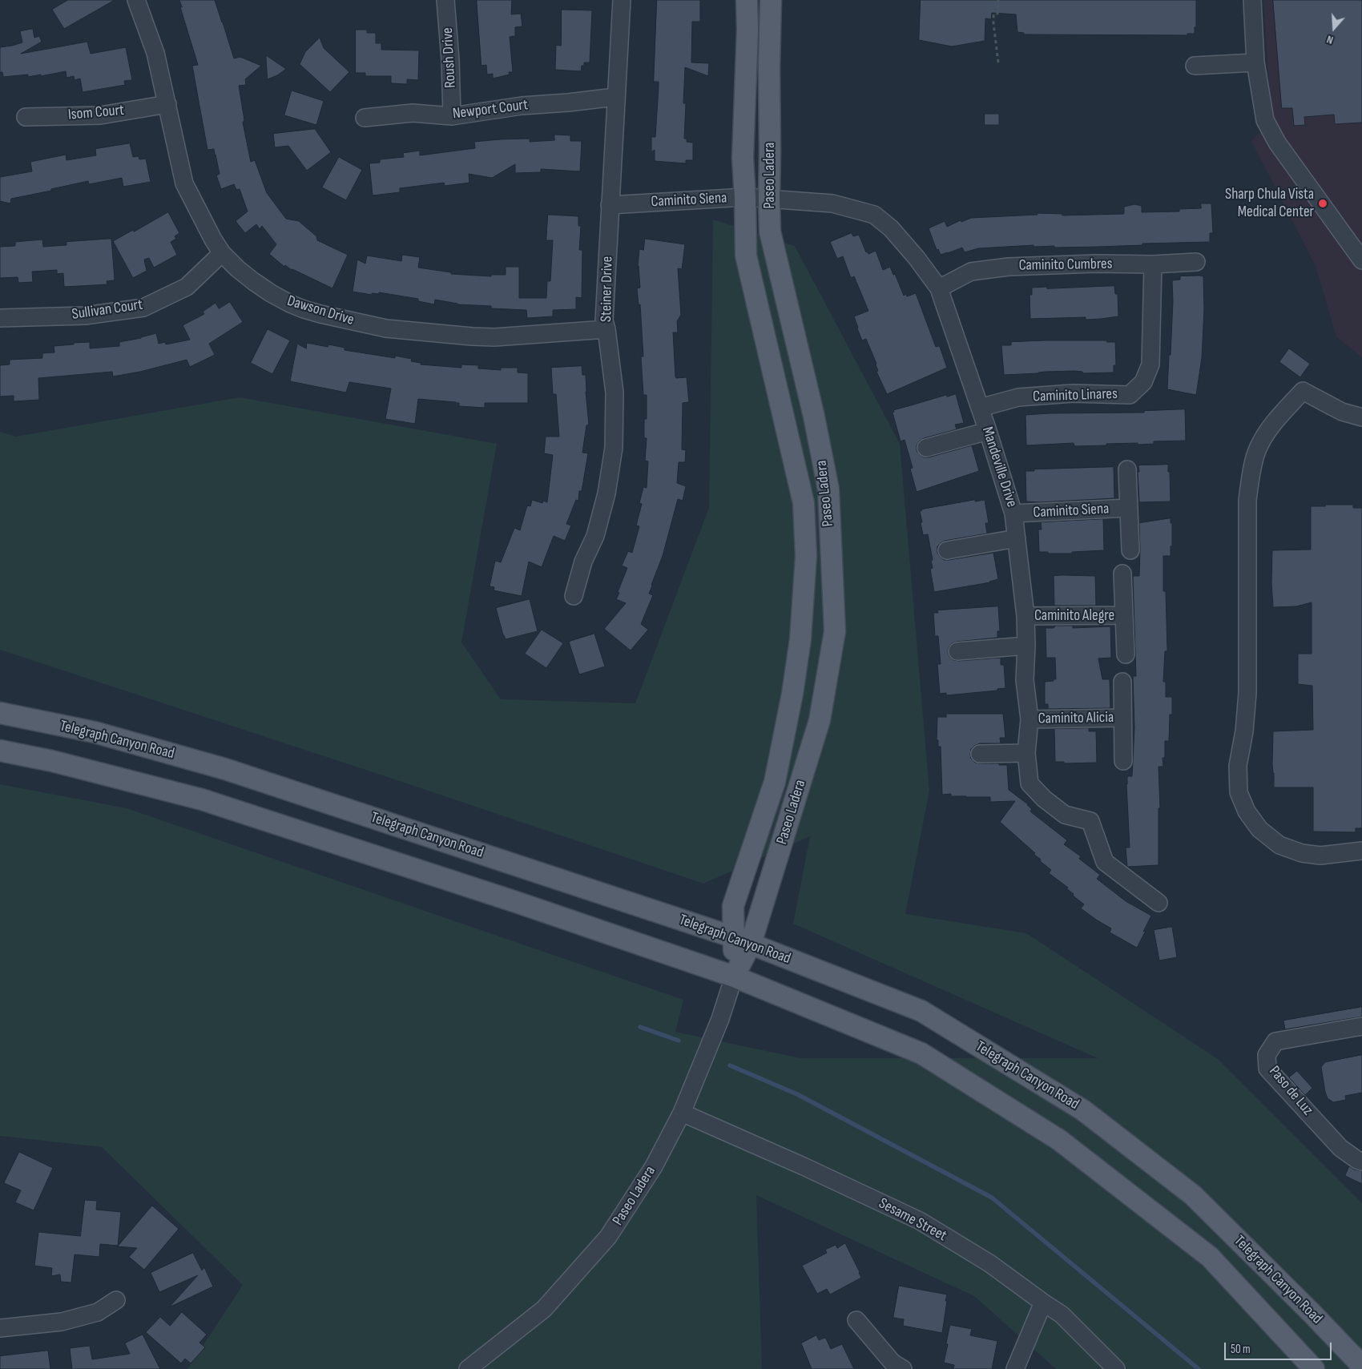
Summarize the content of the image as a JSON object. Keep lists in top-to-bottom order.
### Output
{
  "streets": {
    "main road": ["Paseo Ladera", "Telegraph Canyon Road"],
    "street": [
      "Roush Drive",
      "Newport Court",
      "Isom Court",
      "Caminito Siena",
      "Caminito Cumbres",
      "Steiner Drive",
      "Sullivan Court",
      "Dawson Drive",
      "Caminito Linares",
      "Mandeville Drive",
      "Caminito Alegre",
      "Caminito Alicia",
      "Paso de Luz",
      "Sesame Street"
    ]
  },
  "crossings": [
    ["Roush Drive", "Newport Court"],
    ["Newport Court", "Steiner Drive"],
    ["Isom Court", "Dawson Drive"],
    ["Paseo Ladera", "Caminito Siena"],
    ["Paseo Ladera", "Mandeville Drive"],
    ["Paseo Ladera", "Telegraph Canyon Road"],
    ["Paseo Ladera", "Sesame Street"],
    ["Caminito Siena", "Steiner Drive"],
    ["Caminito Siena", "Mandeville Drive"],
    ["Caminito Cumbres", "Caminito Linares"],
    ["Caminito Cumbres", "Mandeville Drive"],
    ["Steiner Drive", "Dawson Drive"],
    ["Sullivan Court", "Dawson Drive"],
    ["Caminito Linares", "Mandeville Drive"],
    ["Mandeville Drive", "Caminito Alegre"],
    ["Mandeville Drive", "Caminito Alicia"]
  ],
  "places": ["Sharp Chula Vista Medical Center"],
  "scale_bar": "50 m",
  "north": "bottom"
}
